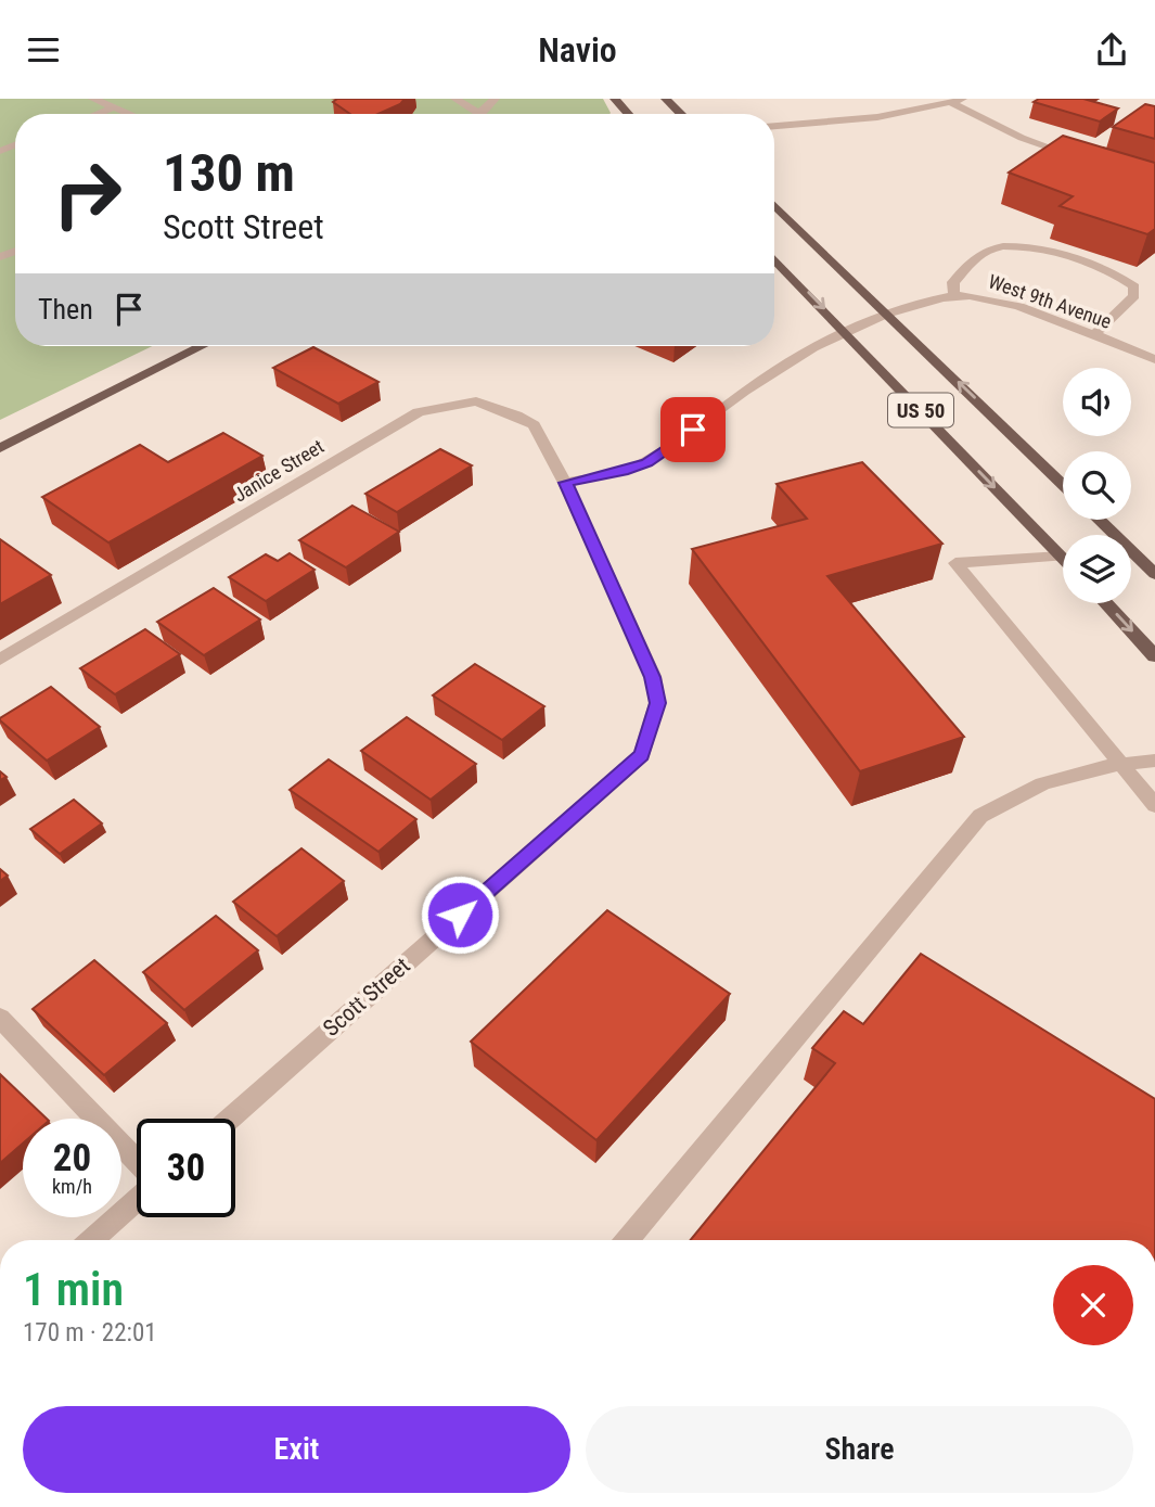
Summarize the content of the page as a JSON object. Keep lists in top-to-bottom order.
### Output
{
  "streets": {
    "main road": ["US 50"],
    "street": ["West 9th Avenue", "Janice Street", "Scott Street"]
  },
  "crossings": [
    ["West 9th Avenue", "US 50"],
    ["Janice Street", "Scott Street"]
  ],
  "page": {
    "header": "Navio",
    "turn": ["130 m", "Scott Street"],
    "then": "Then",
    "speed": "20 km/h",
    "limit": "30",
    "heading": ["1 min", "170 m · 22:01"],
    "buttons": ["Exit", "Share"]
  }
}
